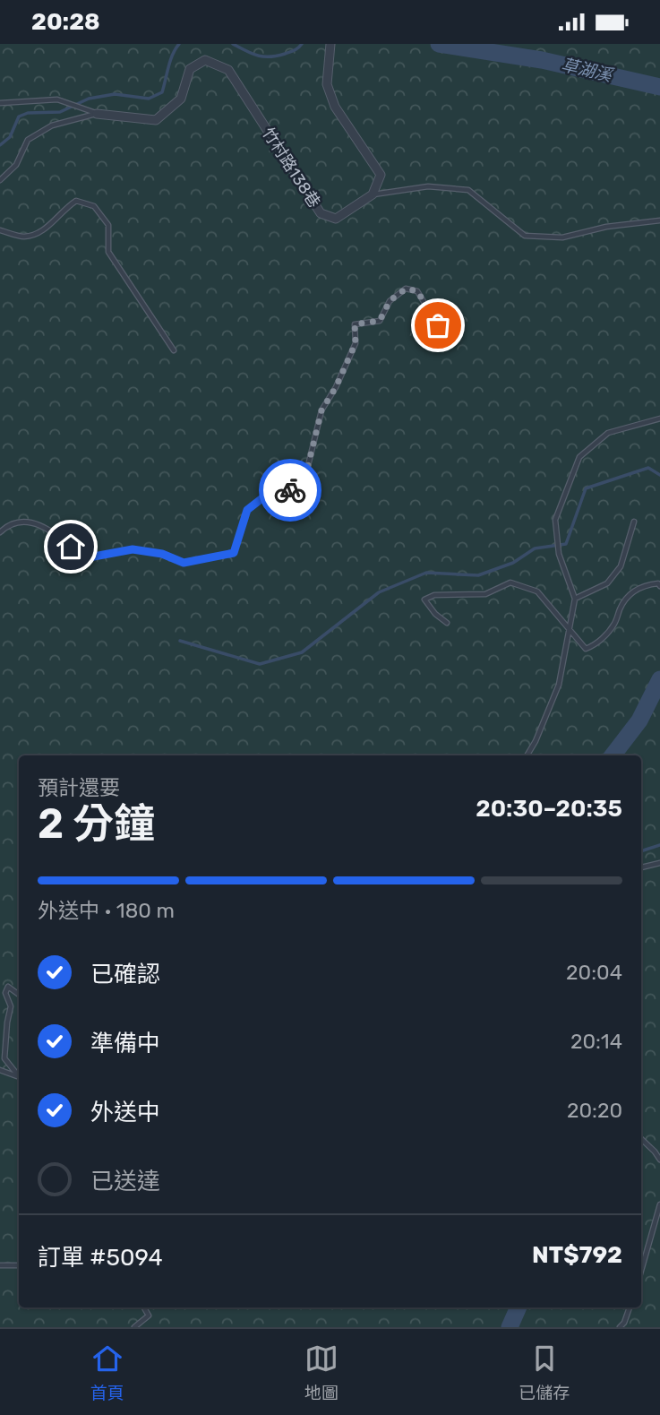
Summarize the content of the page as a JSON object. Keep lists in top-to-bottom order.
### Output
{
  "streets": {
    "street": ["竹村路138巷"]
  },
  "water": ["草湖溪"],
  "page": {
    "status": "20:28",
    "heading": ["2 分鐘", "預計還要", "20:30–20:35"],
    "panel": ["訂單 #5094", "NT$792"],
    "bar": "外送中 · 180 m",
    "list": [
      ["已確認", "20:04"],
      ["準備中", "20:14"],
      ["外送中", "20:20"],
      "已送達"
    ],
    "tabs": ["首頁", "地圖", "已儲存"]
  }
}
